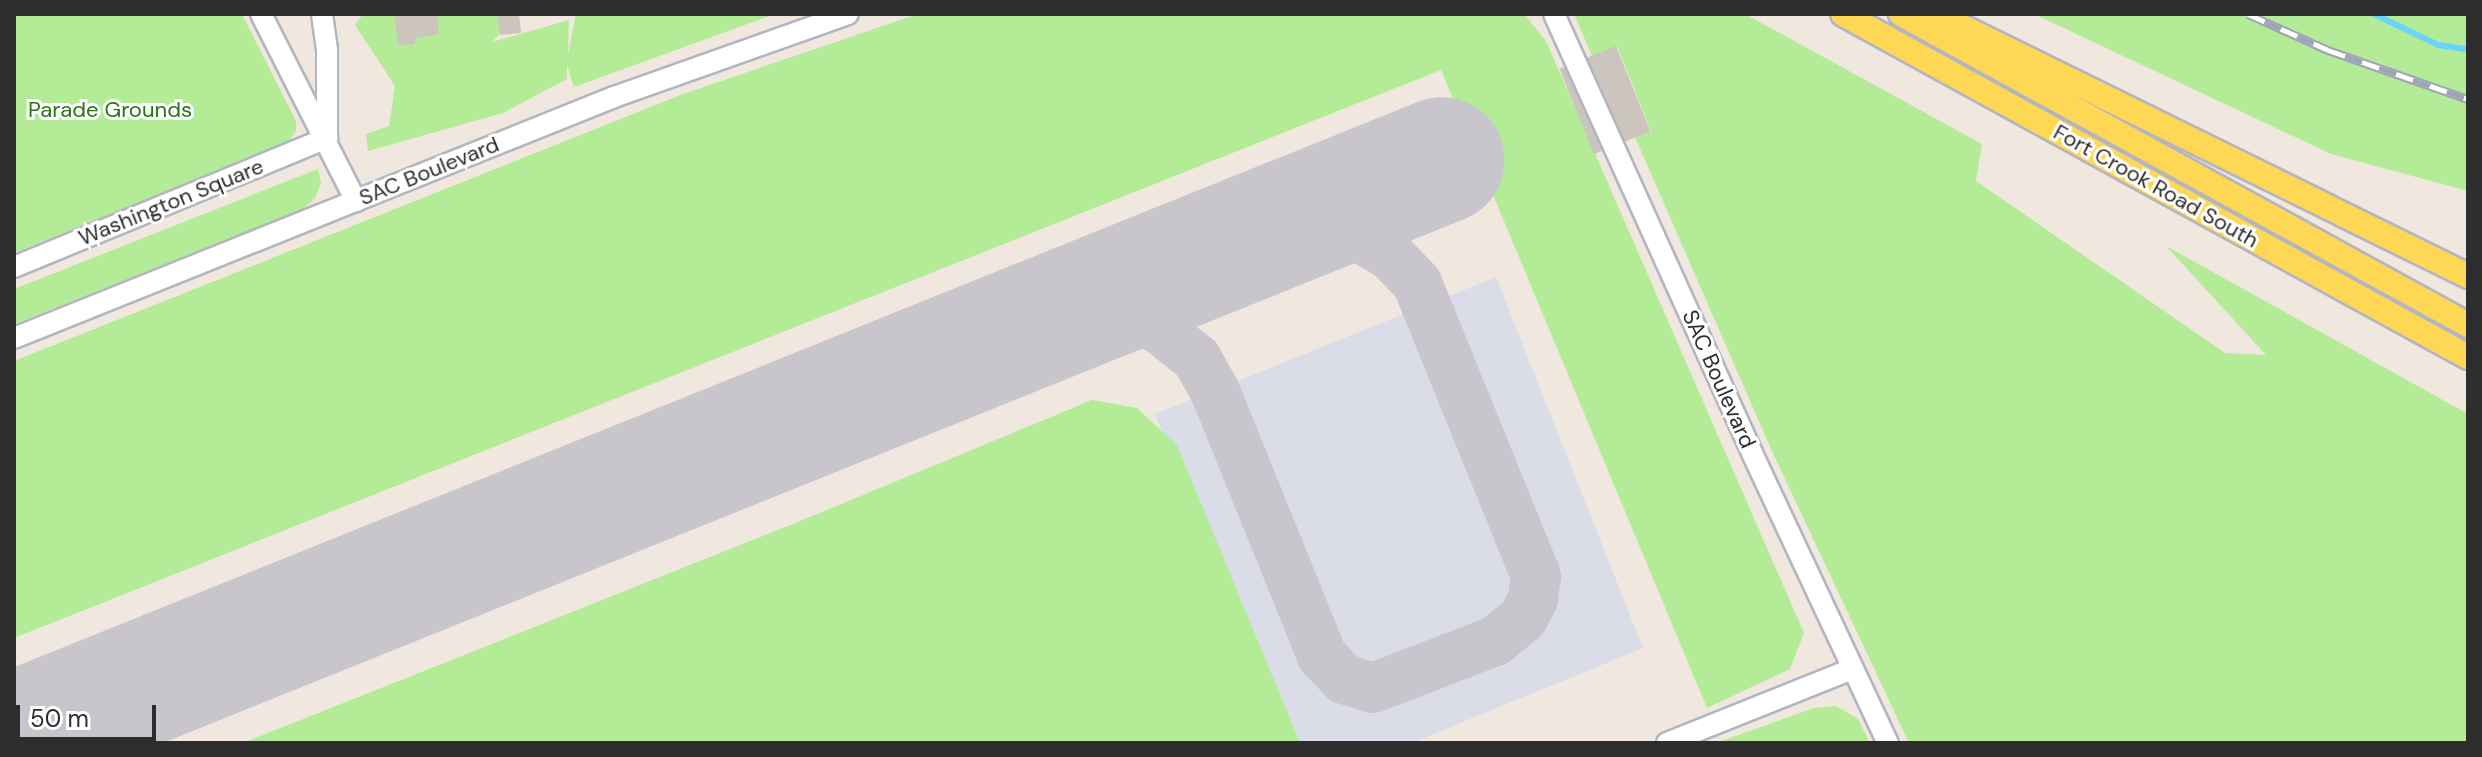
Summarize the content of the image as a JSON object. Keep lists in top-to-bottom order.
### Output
{
  "streets": {
    "main road": ["Fort Crook Road South"],
    "street": ["SAC Boulevard", "Washington Square"]
  },
  "parks": ["Parade Grounds"],
  "scale_bar": "50 m"
}
